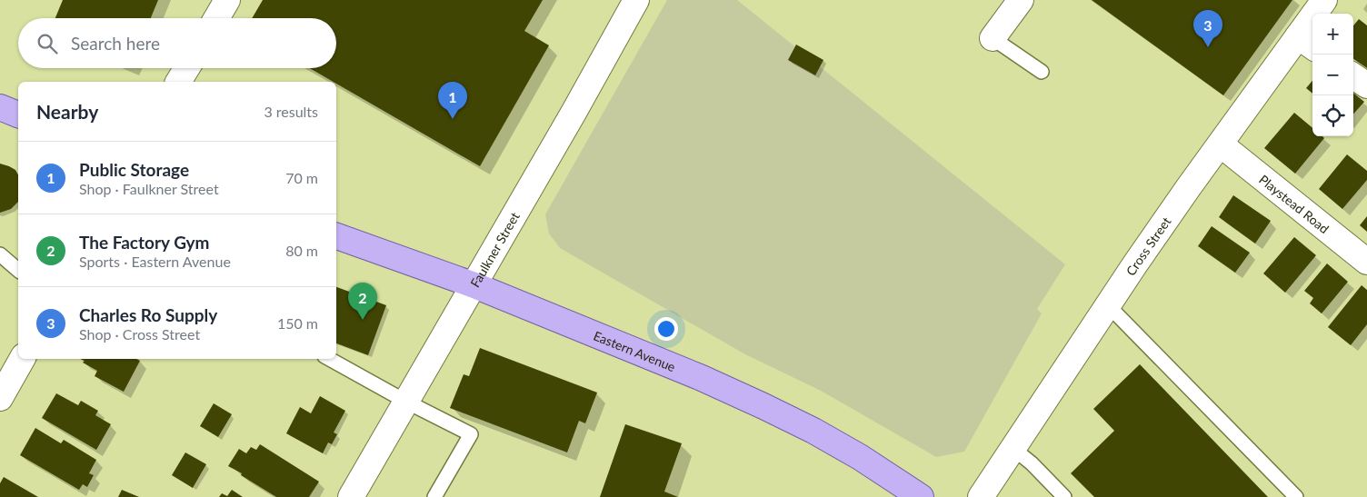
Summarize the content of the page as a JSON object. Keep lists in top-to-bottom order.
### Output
{
  "streets": {
    "main road": ["Eastern Avenue"],
    "street": ["Playstead Road", "Cross Street", "Faulkner Street"]
  },
  "crossings": [
    ["Playstead Road", "Cross Street"],
    ["Faulkner Street", "Eastern Avenue"]
  ],
  "page": {
    "pins": ["3", "1", "2"],
    "map_buttons": ["+", "−"],
    "search": "Search here",
    "heading": ["Nearby", "3 results"],
    "list": [
      {
        "mark": "1",
        "name": "Public Storage",
        "note": "Shop · Faulkner Street",
        "value": "70 m"
      },
      {
        "mark": "2",
        "name": "The Factory Gym",
        "note": "Sports · Eastern Avenue",
        "value": "80 m"
      },
      {
        "mark": "3",
        "name": "Charles Ro Supply",
        "note": "Shop · Cross Street",
        "value": "150 m"
      }
    ]
  }
}
